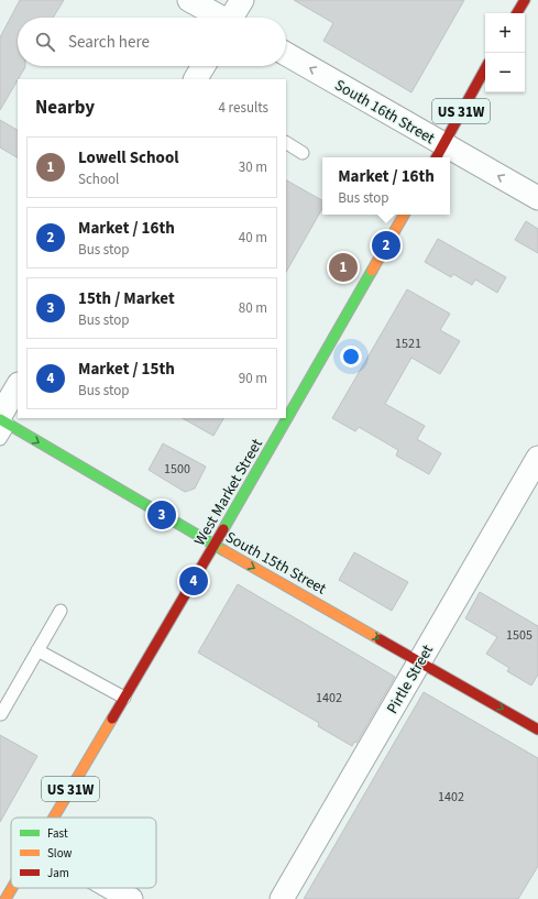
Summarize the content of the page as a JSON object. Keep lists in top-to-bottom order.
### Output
{
  "streets": {
    "main road": ["US 31W", "West Market Street", "South 15th Street"],
    "street": ["South 16th Street", "Pirtle Street"]
  },
  "crossings": [
    ["South 16th Street", "US 31W"],
    ["West Market Street", "South 15th Street"],
    ["South 15th Street", "Pirtle Street"]
  ],
  "one_way": ["South 16th Street", "South 15th Street"],
  "house_numbers": [
    "1521",
    "1500",
    "1505",
    "1402",
    "1402"
  ],
  "legend": ["Fast", "Slow", "Jam"],
  "page": {
    "map_buttons": ["+", "−"],
    "search": "Search here",
    "heading": ["Nearby", "4 results"],
    "list": [
      {
        "mark": "1",
        "name": "Lowell School",
        "note": "School",
        "value": "30 m"
      },
      {
        "mark": "2",
        "name": "Market / 16th",
        "note": "Bus stop",
        "value": "40 m"
      },
      {
        "mark": "3",
        "name": "15th / Market",
        "note": "Bus stop",
        "value": "80 m"
      },
      {
        "mark": "4",
        "name": "Market / 15th",
        "note": "Bus stop",
        "value": "90 m"
      }
    ],
    "popup": ["Market / 16th", "Bus stop"],
    "pins": [
      "2",
      "1",
      "3",
      "4"
    ]
  }
}
